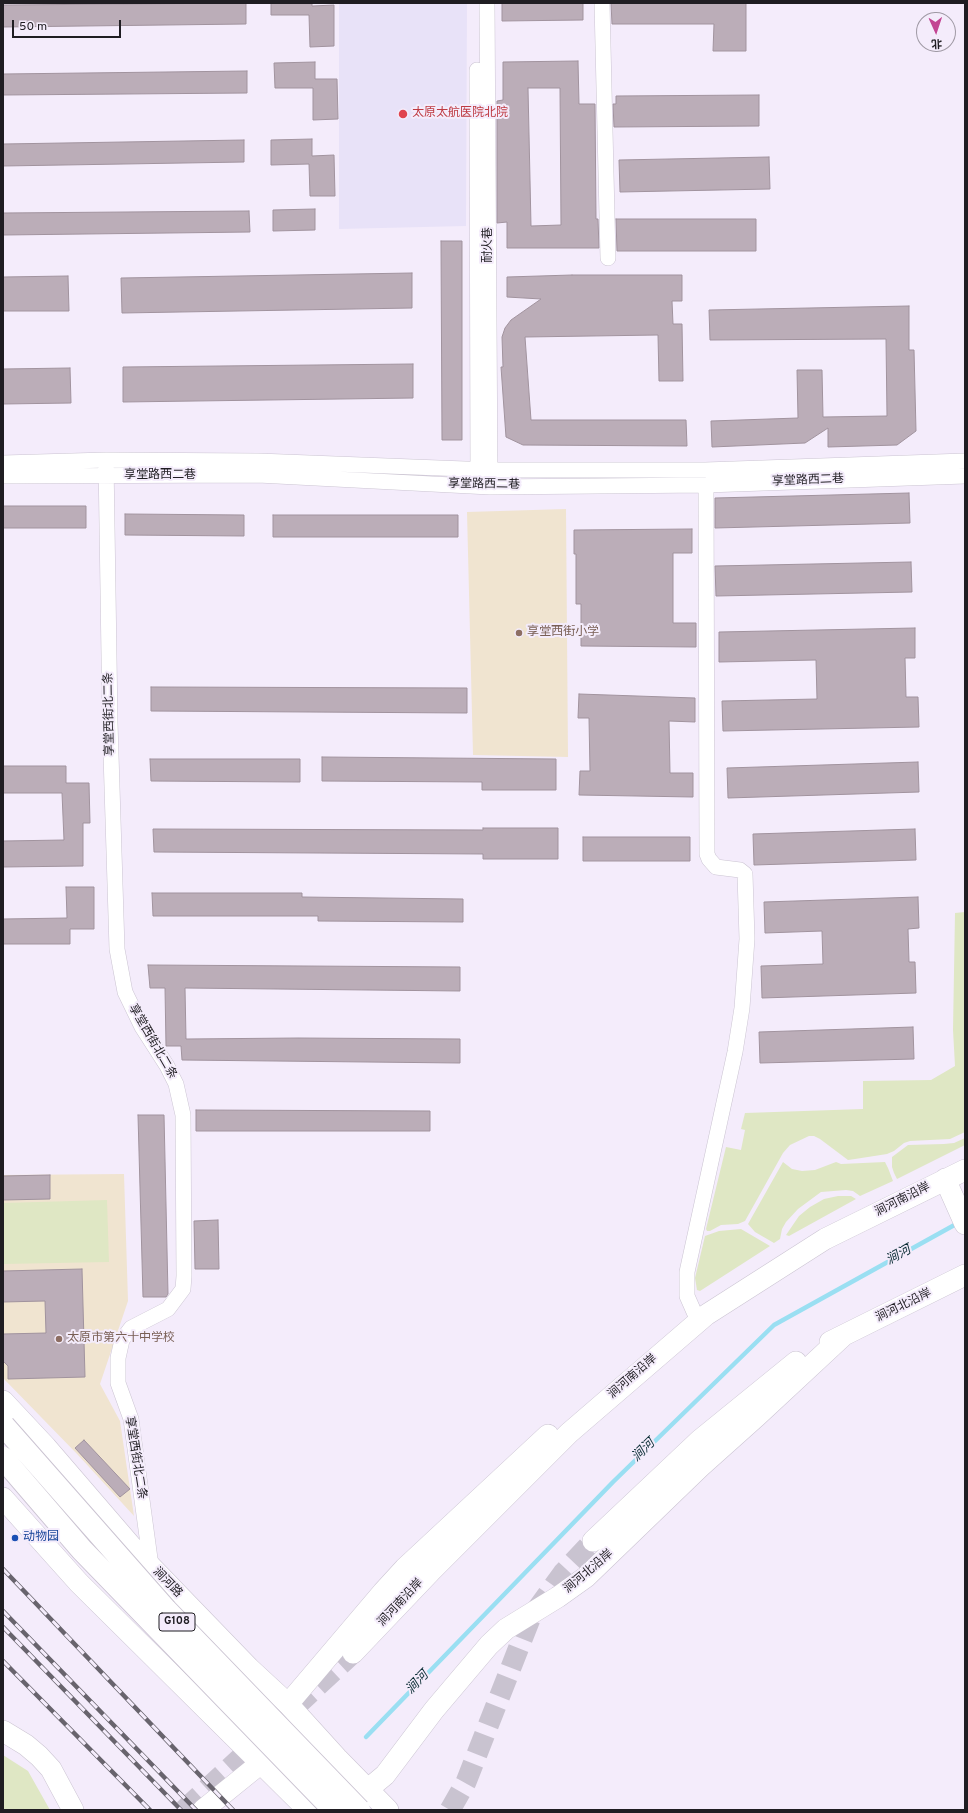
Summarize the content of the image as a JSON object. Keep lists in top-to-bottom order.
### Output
{
  "streets": {
    "main road": ["涧河路", "G108"],
    "street": [
      "耐火巷",
      "享堂路西二巷",
      "享堂西街北二条",
      "涧河南沿岸",
      "涧河北沿岸"
    ]
  },
  "crossings": [
    ["耐火巷", "享堂路西二巷"],
    ["享堂路西二巷", "享堂西街北二条"],
    ["享堂西街北二条", "涧河路"],
    ["涧河北沿岸", "涧河路"]
  ],
  "water": ["涧河"],
  "places": [
    "太原太航医院北院",
    "享堂西街小学",
    "太原市第六十中学校",
    "动物园"
  ],
  "scale_bar": "50 m",
  "north": "bottom"
}
